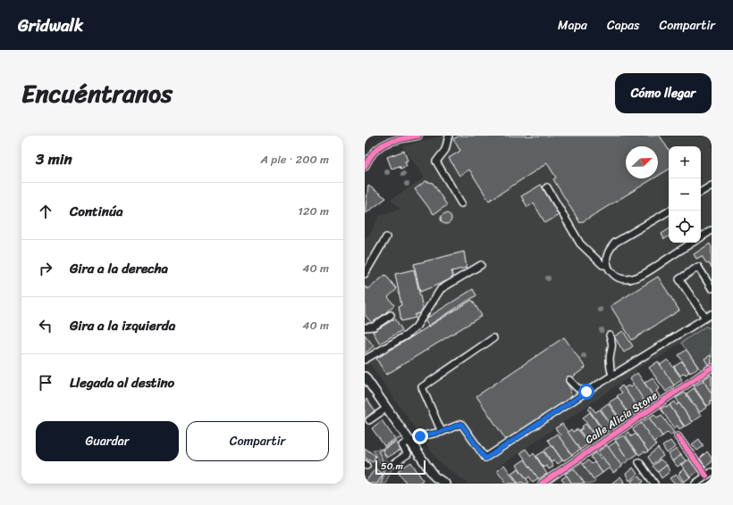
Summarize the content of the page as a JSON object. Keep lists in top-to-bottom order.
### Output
{
  "streets": {
    "street": ["Calle Alicia Stone"]
  },
  "scale_bar": "50 m",
  "north": "top right",
  "page": {
    "header": "Gridwalk",
    "nav": ["Mapa", "Capas", "Compartir"],
    "title": "Encuéntranos",
    "buttons": [
      "Cómo llegar",
      ["Guardar", "Compartir"]
    ],
    "heading": ["3 min", "A pie · 200 m"],
    "map_buttons": ["+", "−"],
    "list": [
      ["Continúa", "120 m"],
      ["Gira a la derecha", "40 m"],
      ["Gira a la izquierda", "40 m"],
      "Llegada al destino"
    ],
    "scale": "50 m"
  }
}
